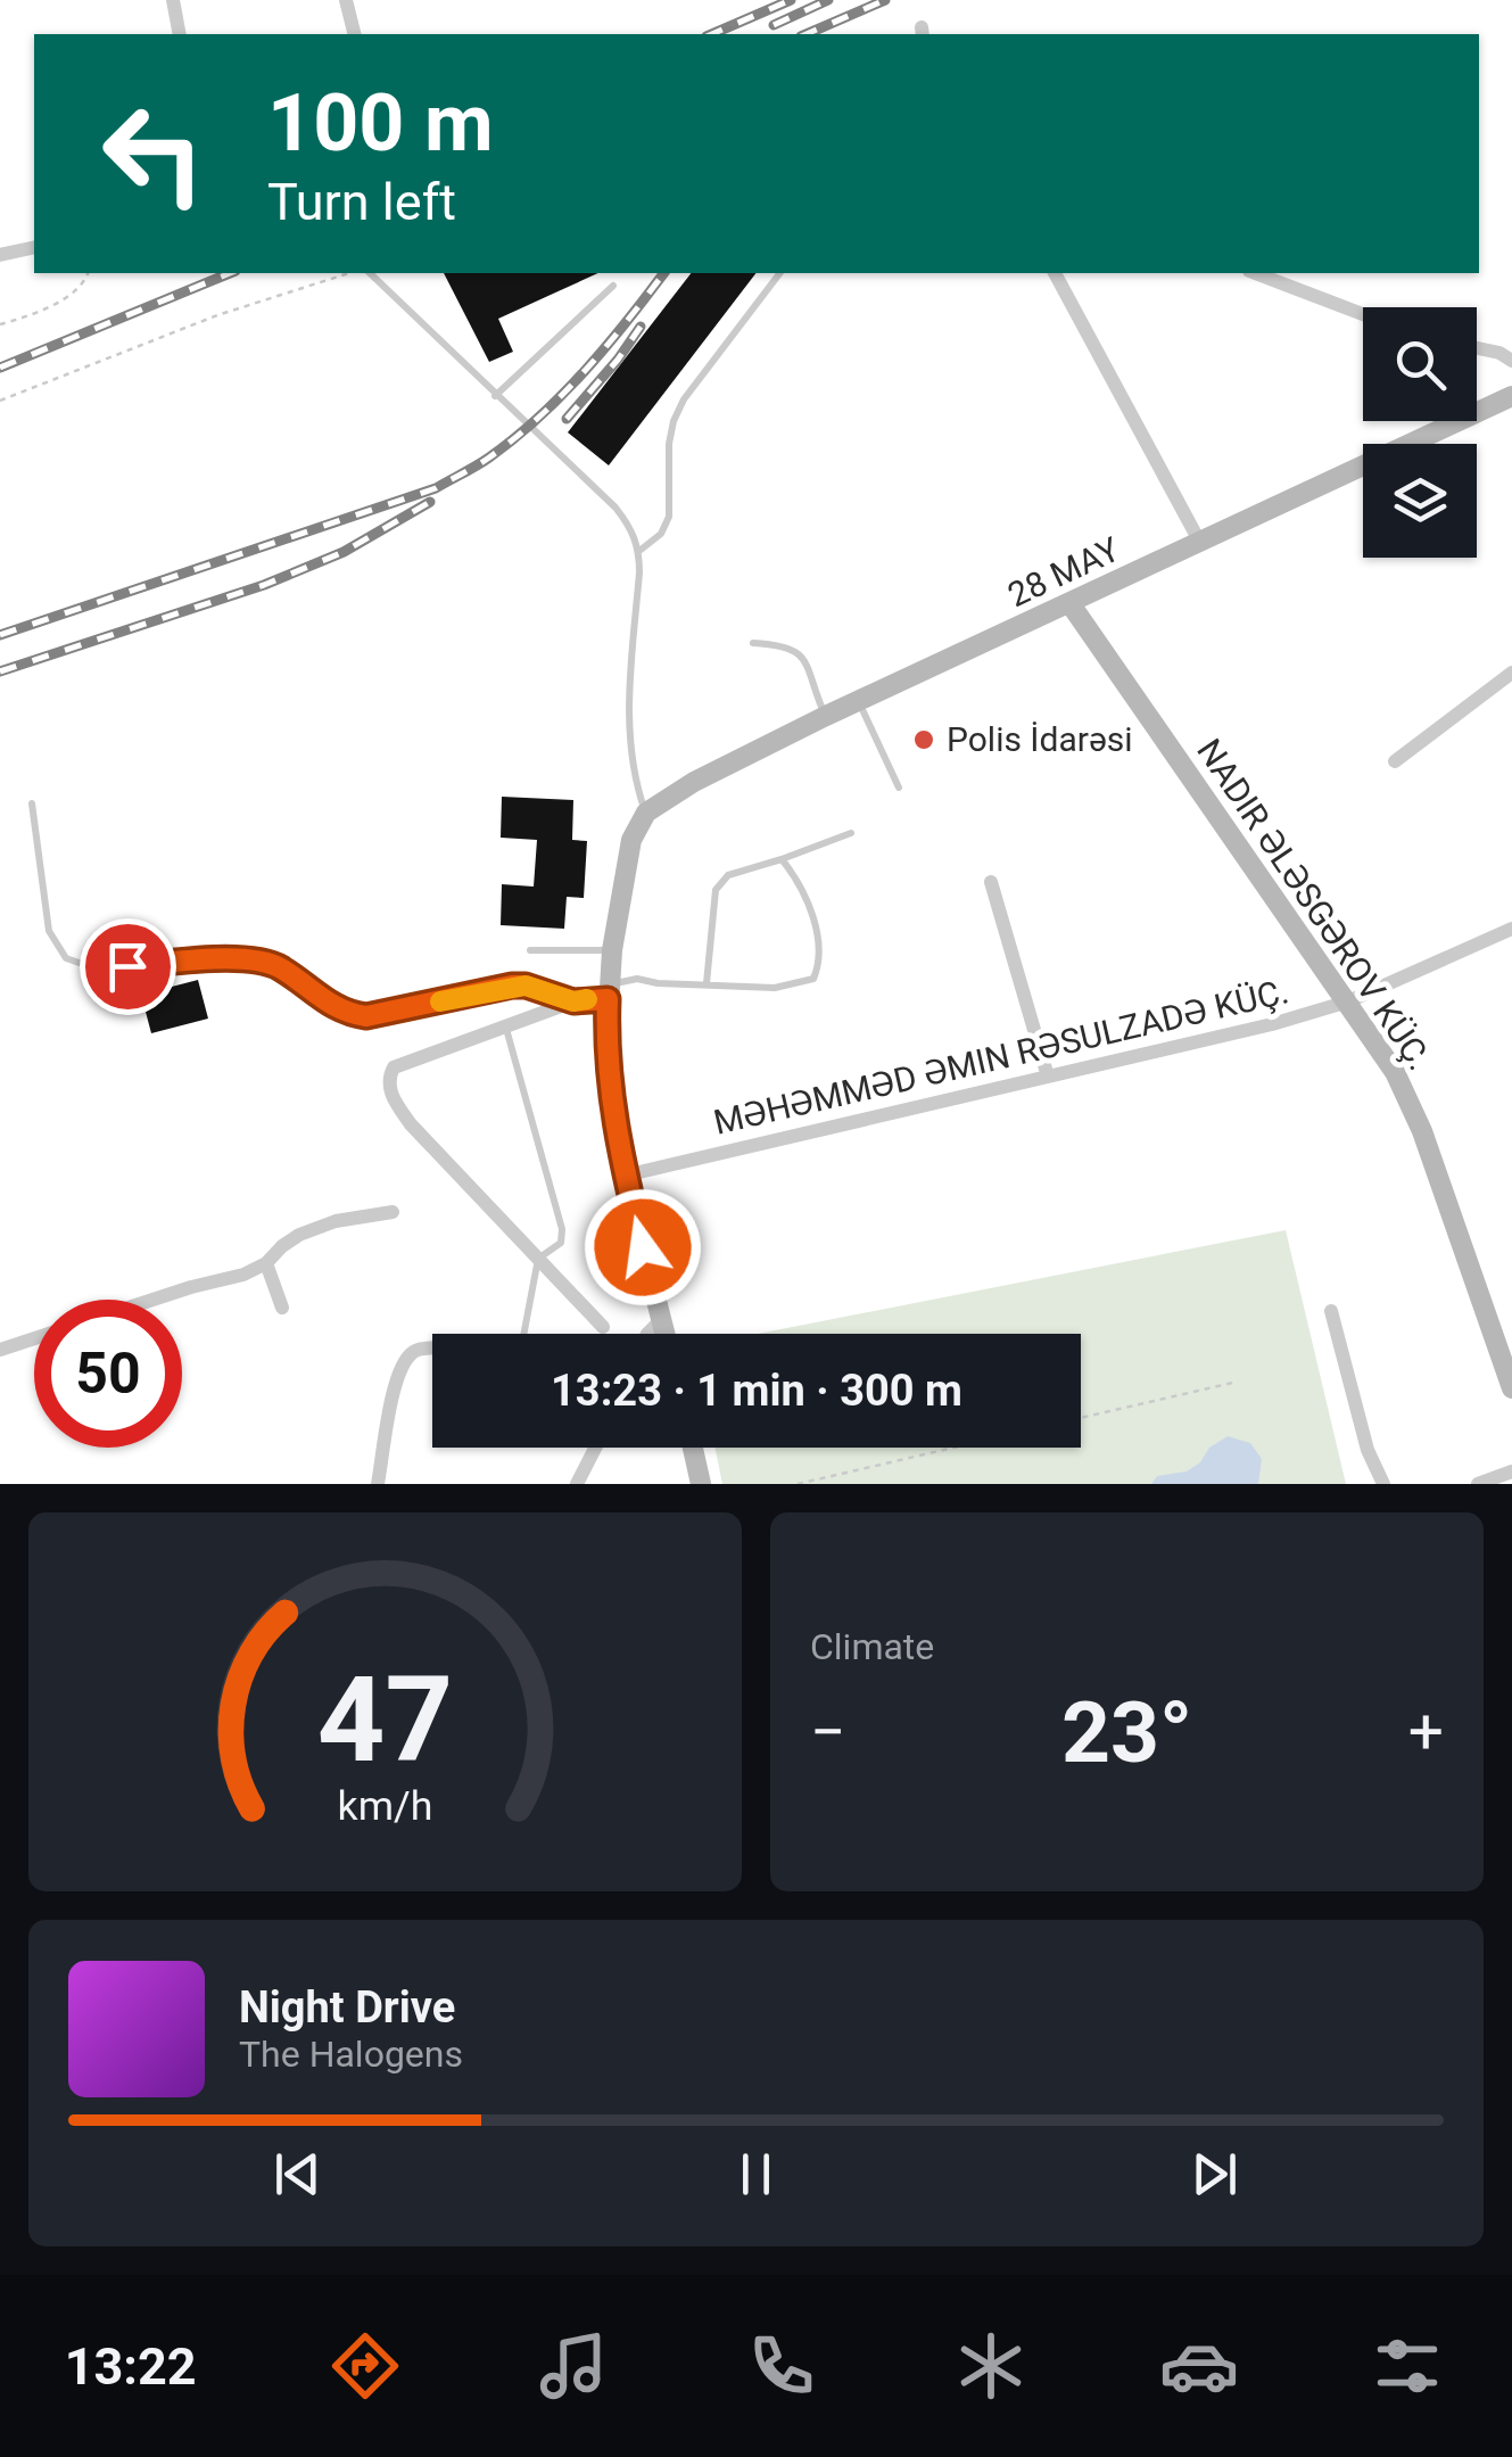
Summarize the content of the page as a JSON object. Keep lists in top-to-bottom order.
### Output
{
  "streets": {
    "main road": ["28 MAY", "NADIR ƏLƏSGƏROV KÜÇ."],
    "street": ["MƏHƏMMƏD ƏMIN RƏSULZADƏ KÜÇ."]
  },
  "crossings": [
    ["28 MAY", "NADIR ƏLƏSGƏROV KÜÇ."],
    ["NADIR ƏLƏSGƏROV KÜÇ.", "MƏHƏMMƏD ƏMIN RƏSULZADƏ KÜÇ."]
  ],
  "places": ["Polis İdarəsi"],
  "page": {
    "turn": ["100 m", "Turn left"],
    "limit": "50",
    "trip": "13:23 · 1 min · 300 m",
    "tile": "Climate",
    "heat": ["−", "23°", "+"],
    "song": ["Night Drive", "The Halogens"],
    "tabs": "13:22",
    "gauge": ["47", "km/h"]
  }
}
